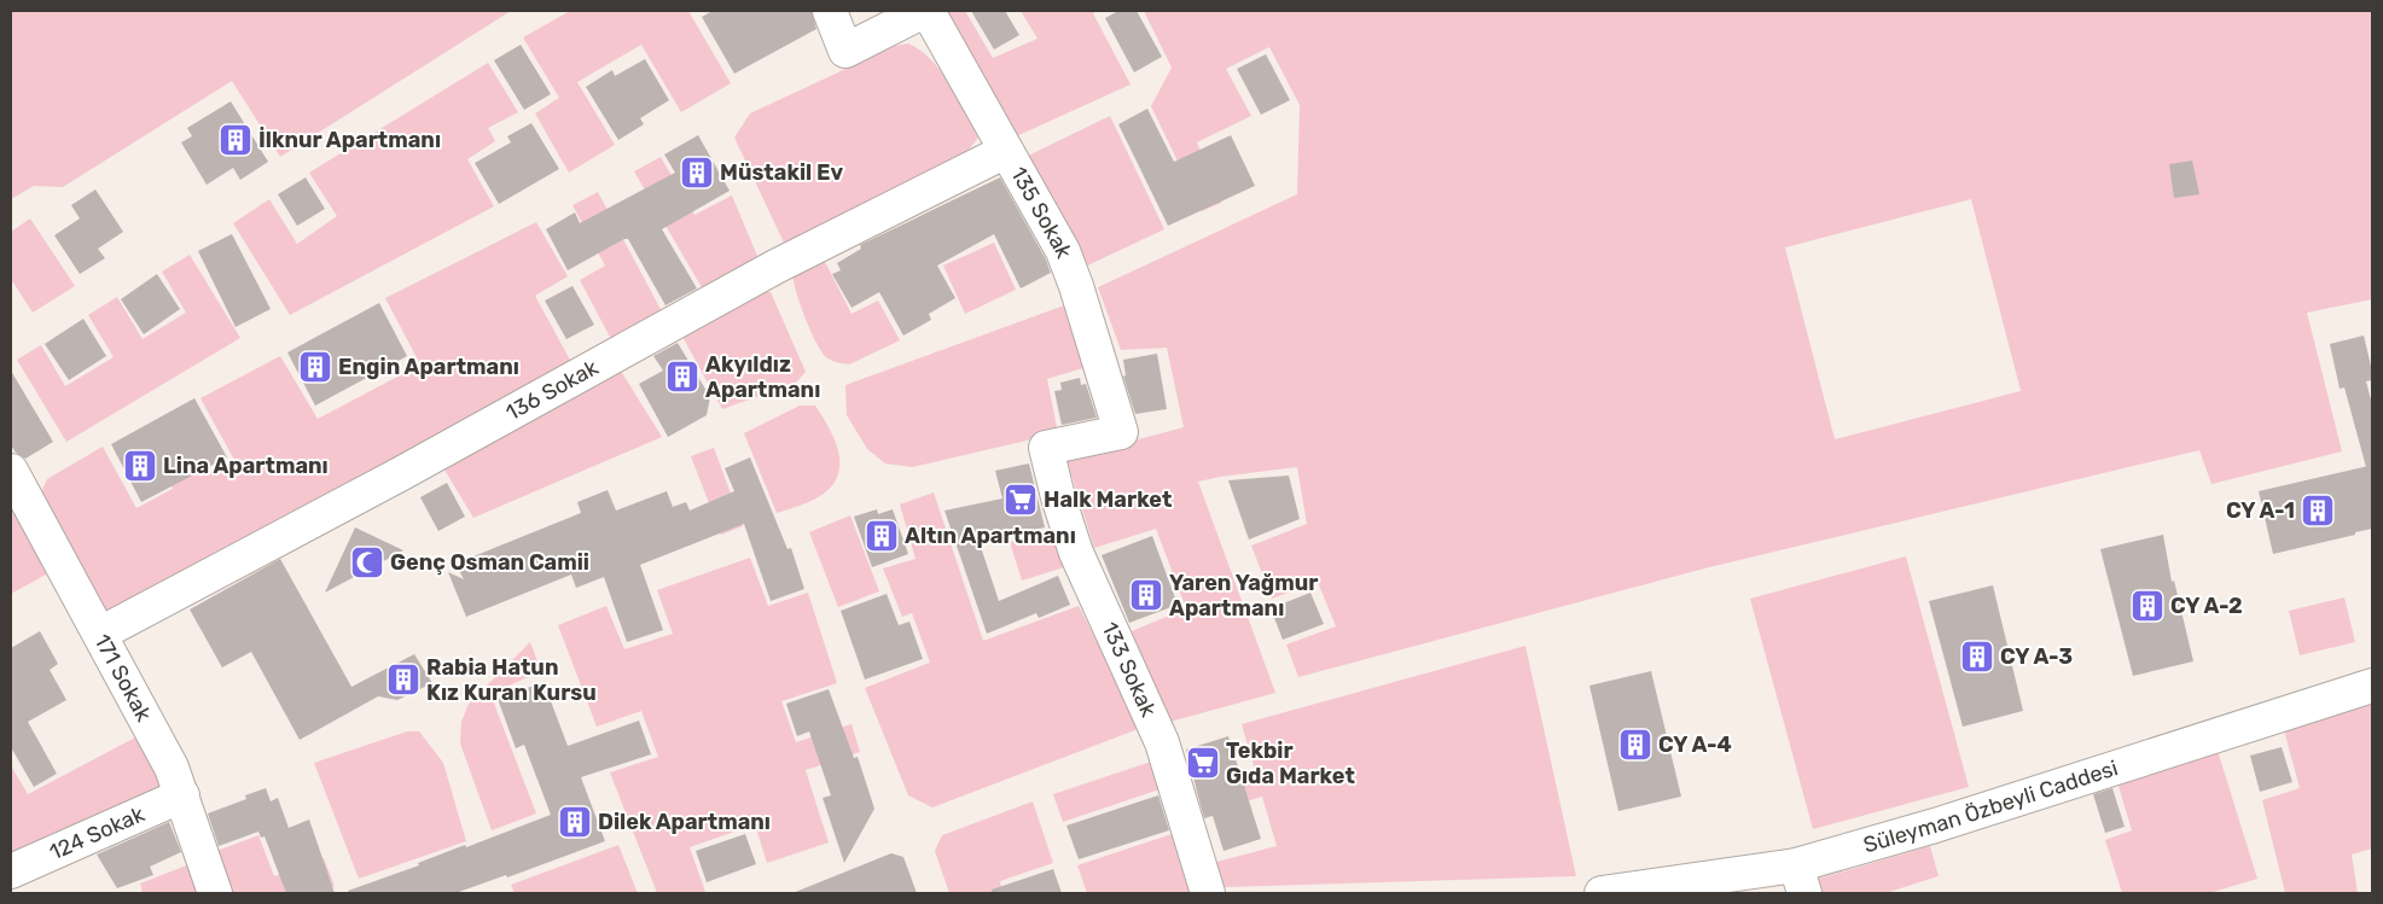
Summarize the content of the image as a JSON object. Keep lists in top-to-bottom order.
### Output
{
  "streets": {
    "street": [
      "135 Sokak",
      "136 Sokak",
      "133 Sokak",
      "171 Sokak",
      "Süleyman Özbeyli Caddesi",
      "124 Sokak"
    ]
  },
  "crossings": [
    ["135 Sokak", "136 Sokak"],
    ["135 Sokak", "133 Sokak"],
    ["136 Sokak", "171 Sokak"],
    ["171 Sokak", "124 Sokak"]
  ],
  "places": {
    "building": [
      "İlknur Apartmanı",
      "Müstakil Ev",
      "Engin Apartmanı",
      "Akyıldız Apartmanı",
      "Lina Apartmanı",
      "CY A-1",
      "Altın Apartmanı",
      "Yaren Yağmur Apartmanı",
      "CY A-2",
      "CY A-3",
      "Rabia Hatun Kız Kuran Kursu",
      "CY A-4",
      "Dilek Apartmanı"
    ],
    "supermarket": ["Halk Market", "Tekbir Gıda Market"],
    "mosque": ["Genç Osman Camii"]
  }
}
